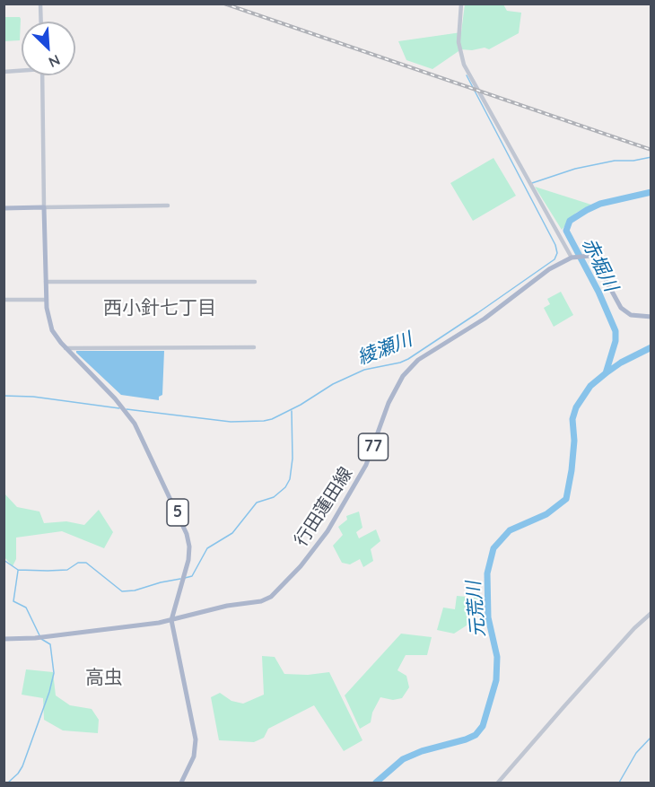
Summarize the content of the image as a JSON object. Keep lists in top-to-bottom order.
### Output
{
  "streets": {
    "main road": ["77", "行田蓮田線", "5"]
  },
  "crossings": [
    ["行田蓮田線", "5"]
  ],
  "districts": ["西小針七丁目", "高虫"],
  "water": ["赤堀川", "綾瀬川", "元荒川"],
  "north": "bottom right"
}
